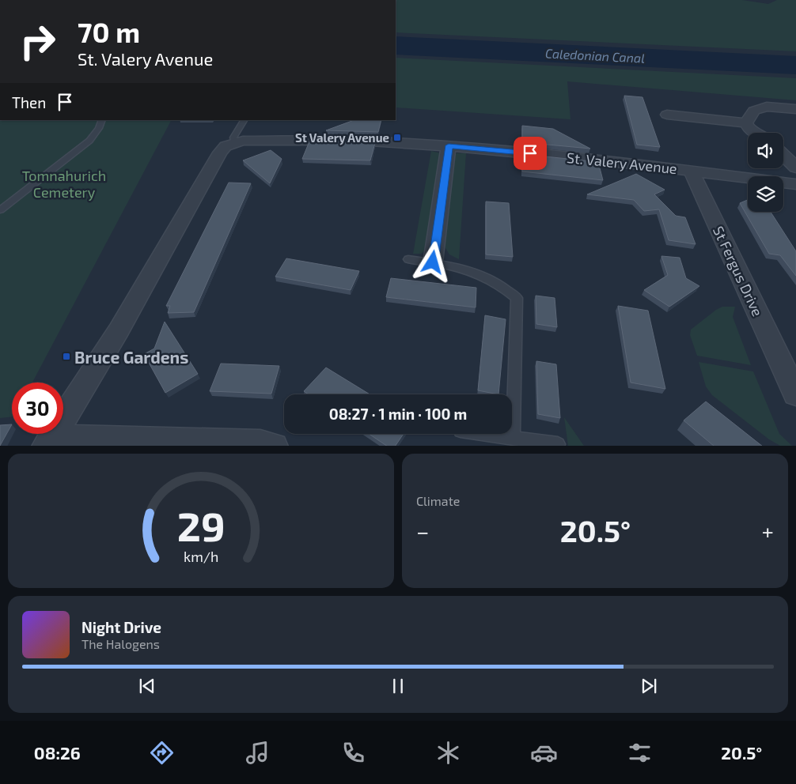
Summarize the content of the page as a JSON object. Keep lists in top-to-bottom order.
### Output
{
  "streets": {
    "street": ["St. Valery Avenue", "St Fergus Drive"]
  },
  "crossings": [
    ["St. Valery Avenue", "St Fergus Drive"]
  ],
  "water": ["Caledonian Canal"],
  "parks": ["Tomnahurich Cemetery"],
  "places": {
    "transit": ["St Valery Avenue", "Bruce Gardens"]
  },
  "page": {
    "turn": ["70 m", "St. Valery Avenue"],
    "then": "Then",
    "limit": "30",
    "trip": "08:27 · 1 min · 100 m",
    "tile": "Climate",
    "heat": ["−", "20.5°", "+"],
    "song": ["Night Drive", "The Halogens"],
    "tabs": ["08:26", "20.5°"],
    "gauge": ["29", "km/h"]
  }
}
